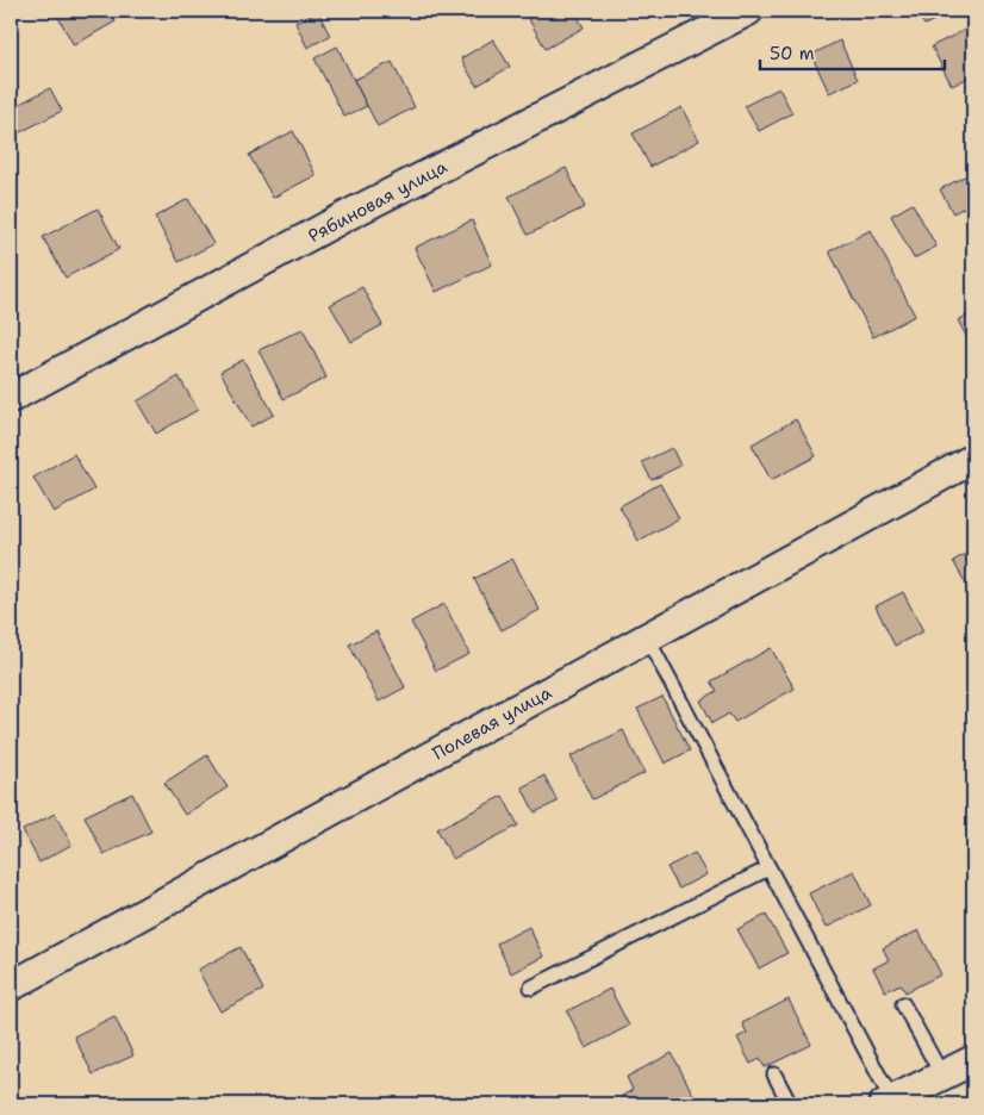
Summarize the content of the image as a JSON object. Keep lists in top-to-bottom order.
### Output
{
  "streets": {
    "street": ["Рябиновая улица", "Полевая улица"]
  },
  "scale_bar": "50 m"
}
